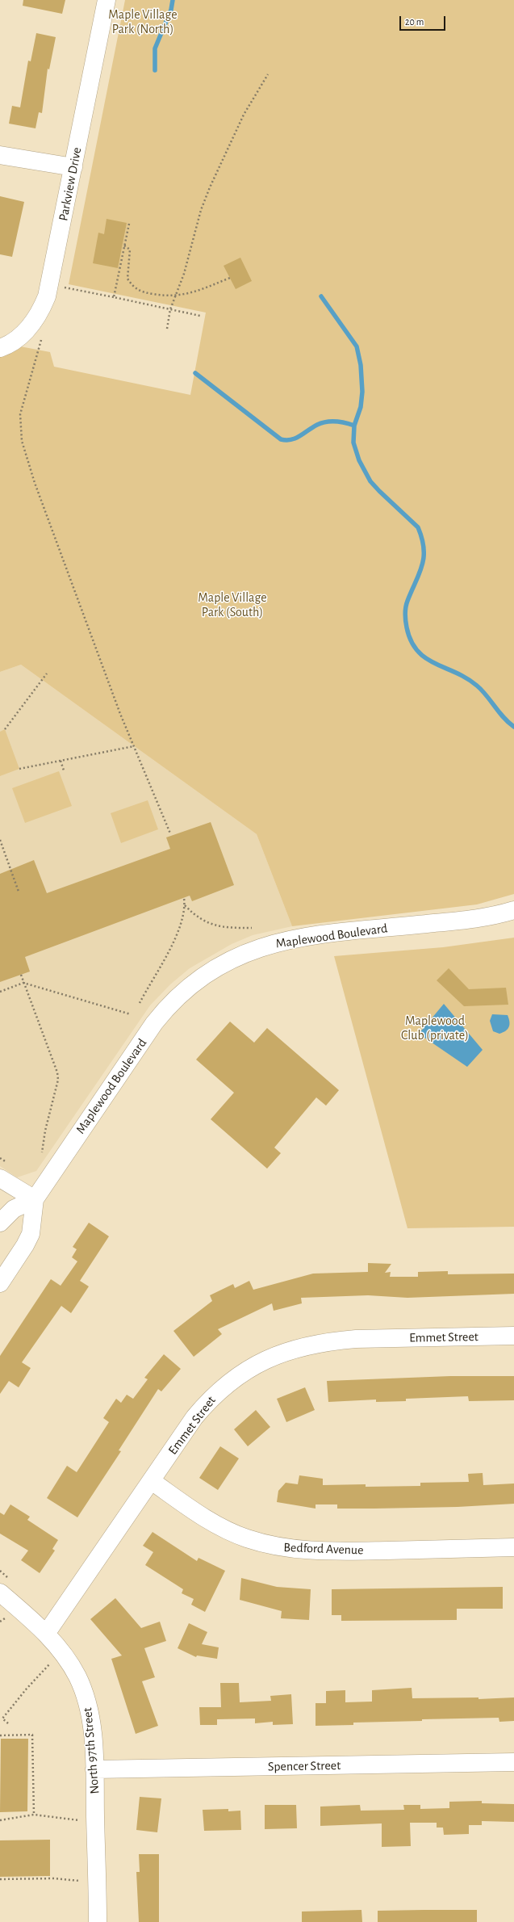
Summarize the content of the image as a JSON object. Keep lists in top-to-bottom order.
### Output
{
  "streets": {
    "street": [
      "Parkview Drive",
      "Maplewood Boulevard",
      "Emmet Street",
      "Bedford Avenue",
      "North 97th Street",
      "Spencer Street"
    ]
  },
  "crossings": [
    ["Emmet Street", "Bedford Avenue"],
    ["Emmet Street", "North 97th Street"],
    ["North 97th Street", "Spencer Street"]
  ],
  "parks": ["Maple Village Park (North)", "Maple Village Park (South)", "Maplewood Club (private)"],
  "scale_bar": "20 m"
}
